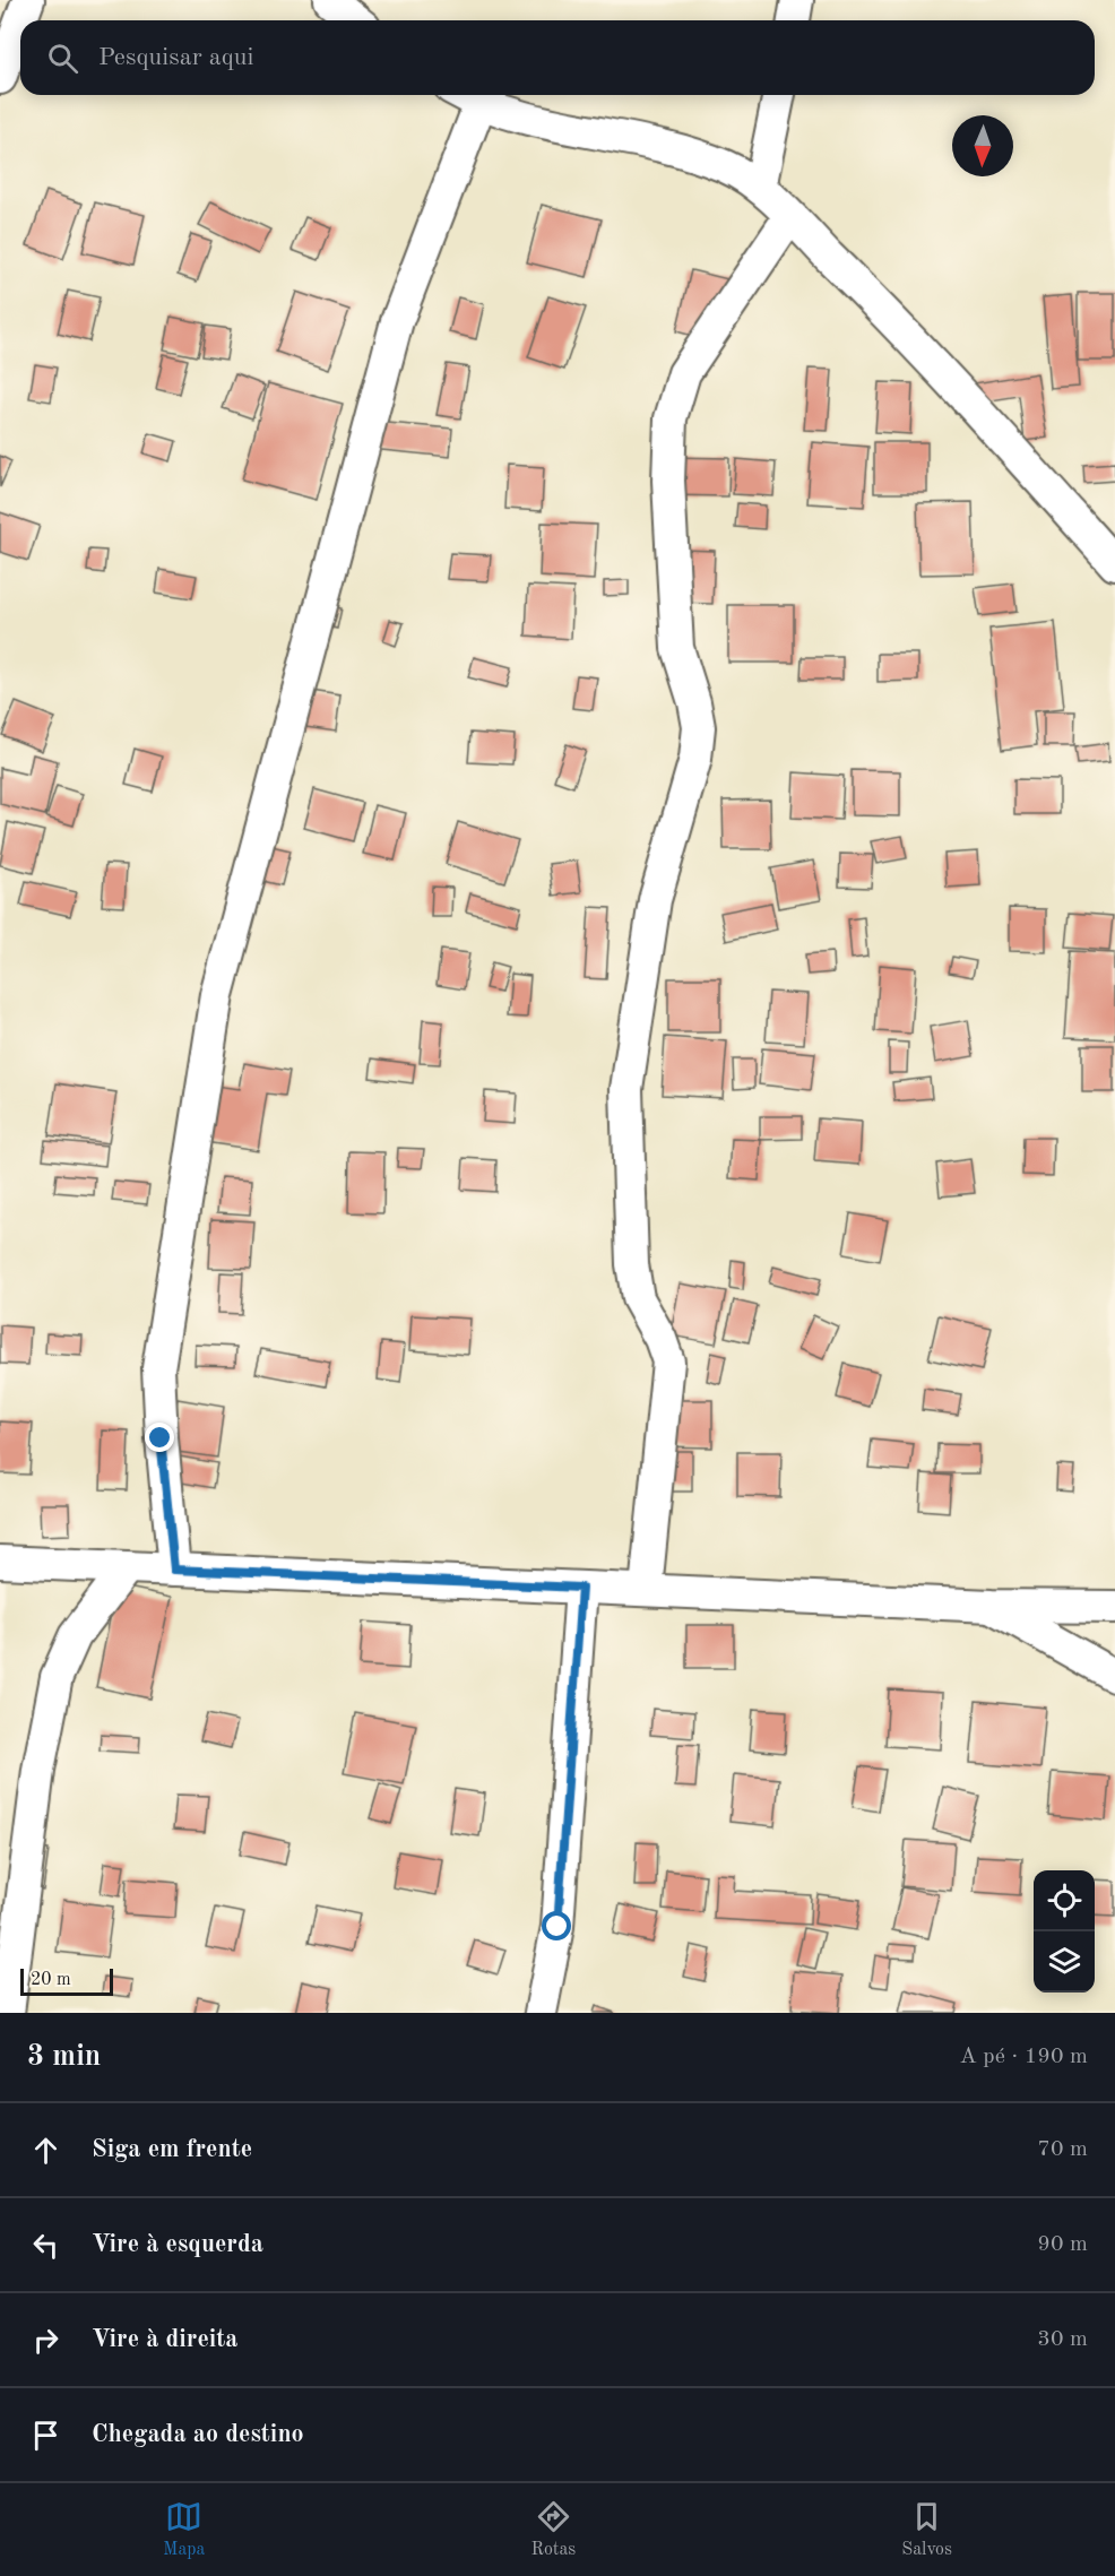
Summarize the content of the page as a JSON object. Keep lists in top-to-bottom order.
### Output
{
  "scale_bar": "20 m",
  "north": "bottom",
  "page": {
    "search": "Pesquisar aqui",
    "scale": "20 m",
    "heading": ["3 min", "A pé · 190 m"],
    "list": [
      ["Siga em frente", "70 m"],
      ["Vire à esquerda", "90 m"],
      ["Vire à direita", "30 m"],
      "Chegada ao destino"
    ],
    "nav": ["Mapa", "Rotas", "Salvos"]
  }
}
